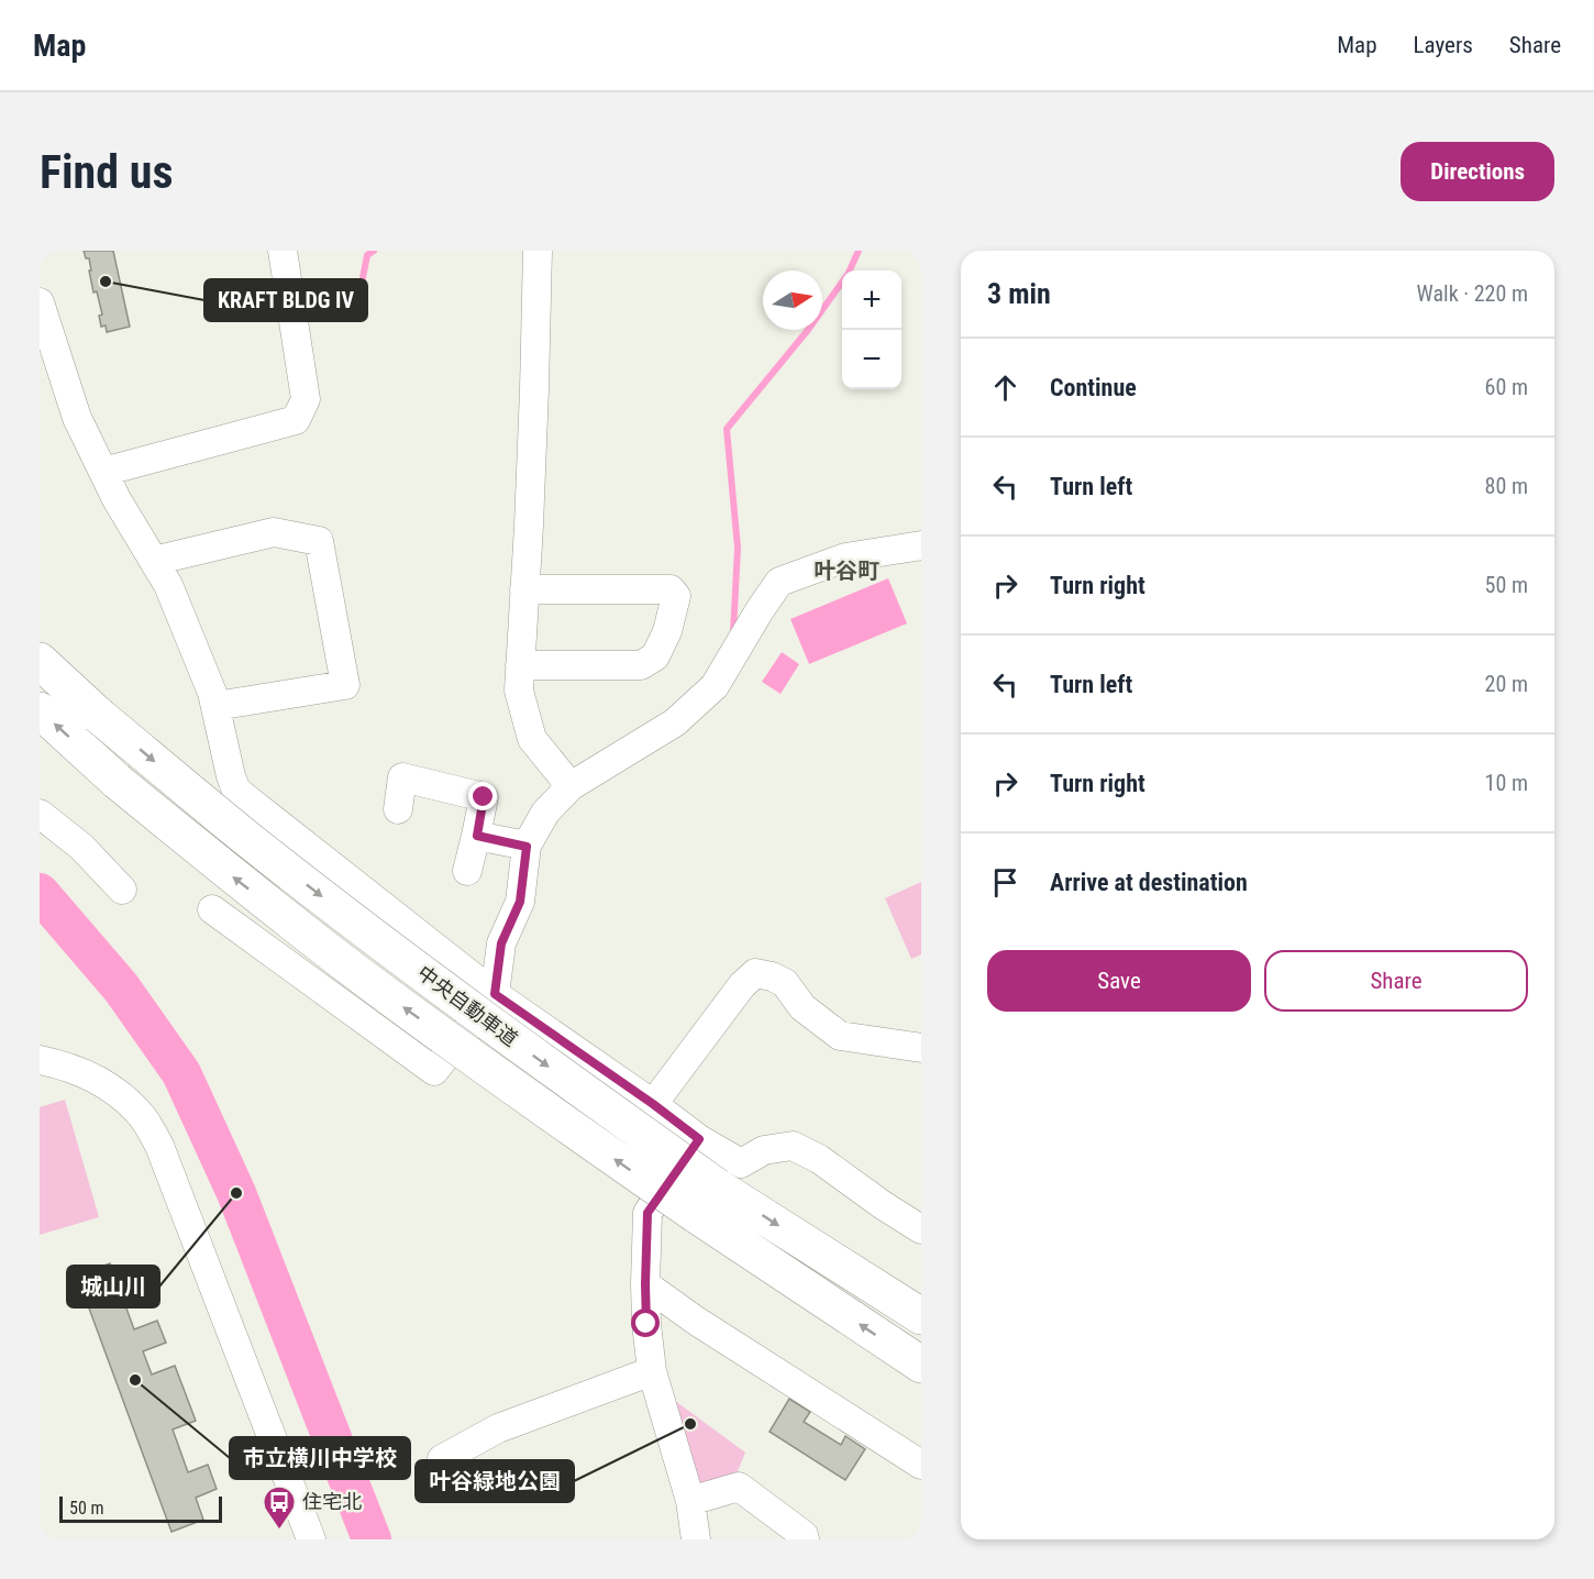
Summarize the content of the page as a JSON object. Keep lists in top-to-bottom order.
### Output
{
  "streets": {
    "highway": ["中央自動車道"]
  },
  "districts": ["叶谷町"],
  "places": {
    "other": [
      "KRAFT BLDG IV",
      "城山川",
      "市立横川中学校",
      "叶谷緑地公園"
    ],
    "bus stop": ["住宅北"]
  },
  "scale_bar": "50 m",
  "north": "right",
  "page": {
    "header": "Map",
    "nav": ["Map", "Layers", "Share"],
    "buttons": [
      "Directions",
      ["Save", "Share"]
    ],
    "title": "Find us",
    "heading": ["3 min", "Walk · 220 m"],
    "map_buttons": ["+", "−"],
    "list": [
      ["Continue", "60 m"],
      ["Turn left", "80 m"],
      ["Turn right", "50 m"],
      ["Turn left", "20 m"],
      ["Turn right", "10 m"],
      "Arrive at destination"
    ],
    "scale": "50 m"
  }
}
